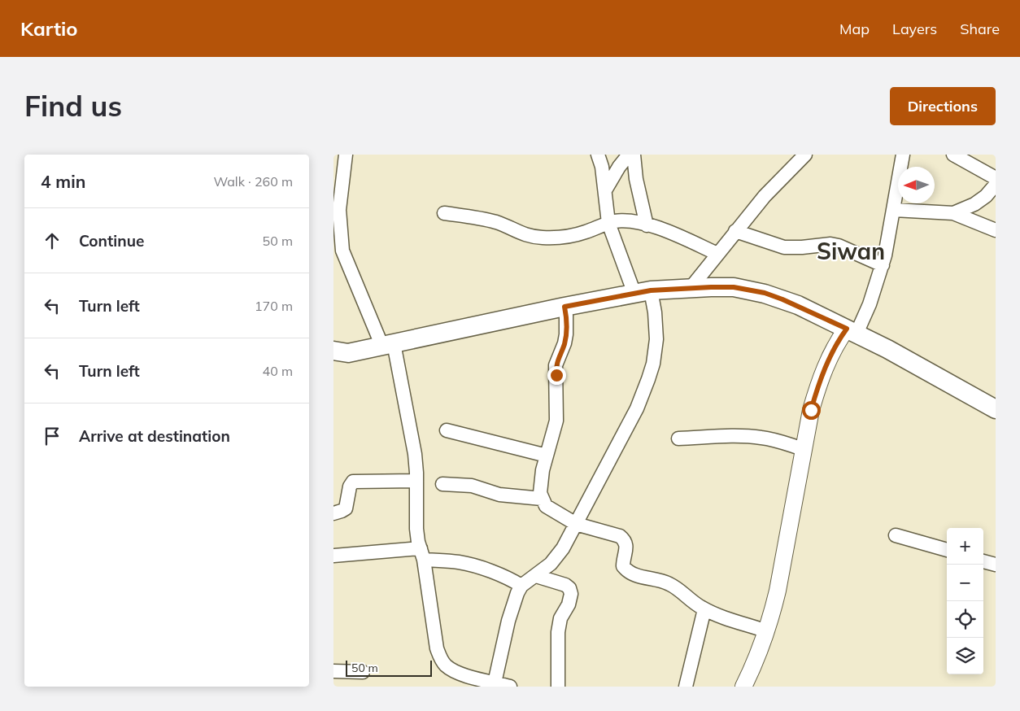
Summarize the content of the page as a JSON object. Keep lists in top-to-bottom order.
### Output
{
  "districts": ["Siwan"],
  "scale_bar": "50 m",
  "north": "left",
  "page": {
    "header": "Kartio",
    "nav": ["Map", "Layers", "Share"],
    "buttons": "Directions",
    "title": "Find us",
    "heading": ["4 min", "Walk · 260 m"],
    "list": [
      ["Continue", "50 m"],
      ["Turn left", "170 m"],
      ["Turn left", "40 m"],
      "Arrive at destination"
    ],
    "map_buttons": ["+", "−"],
    "scale": "50 m"
  }
}
